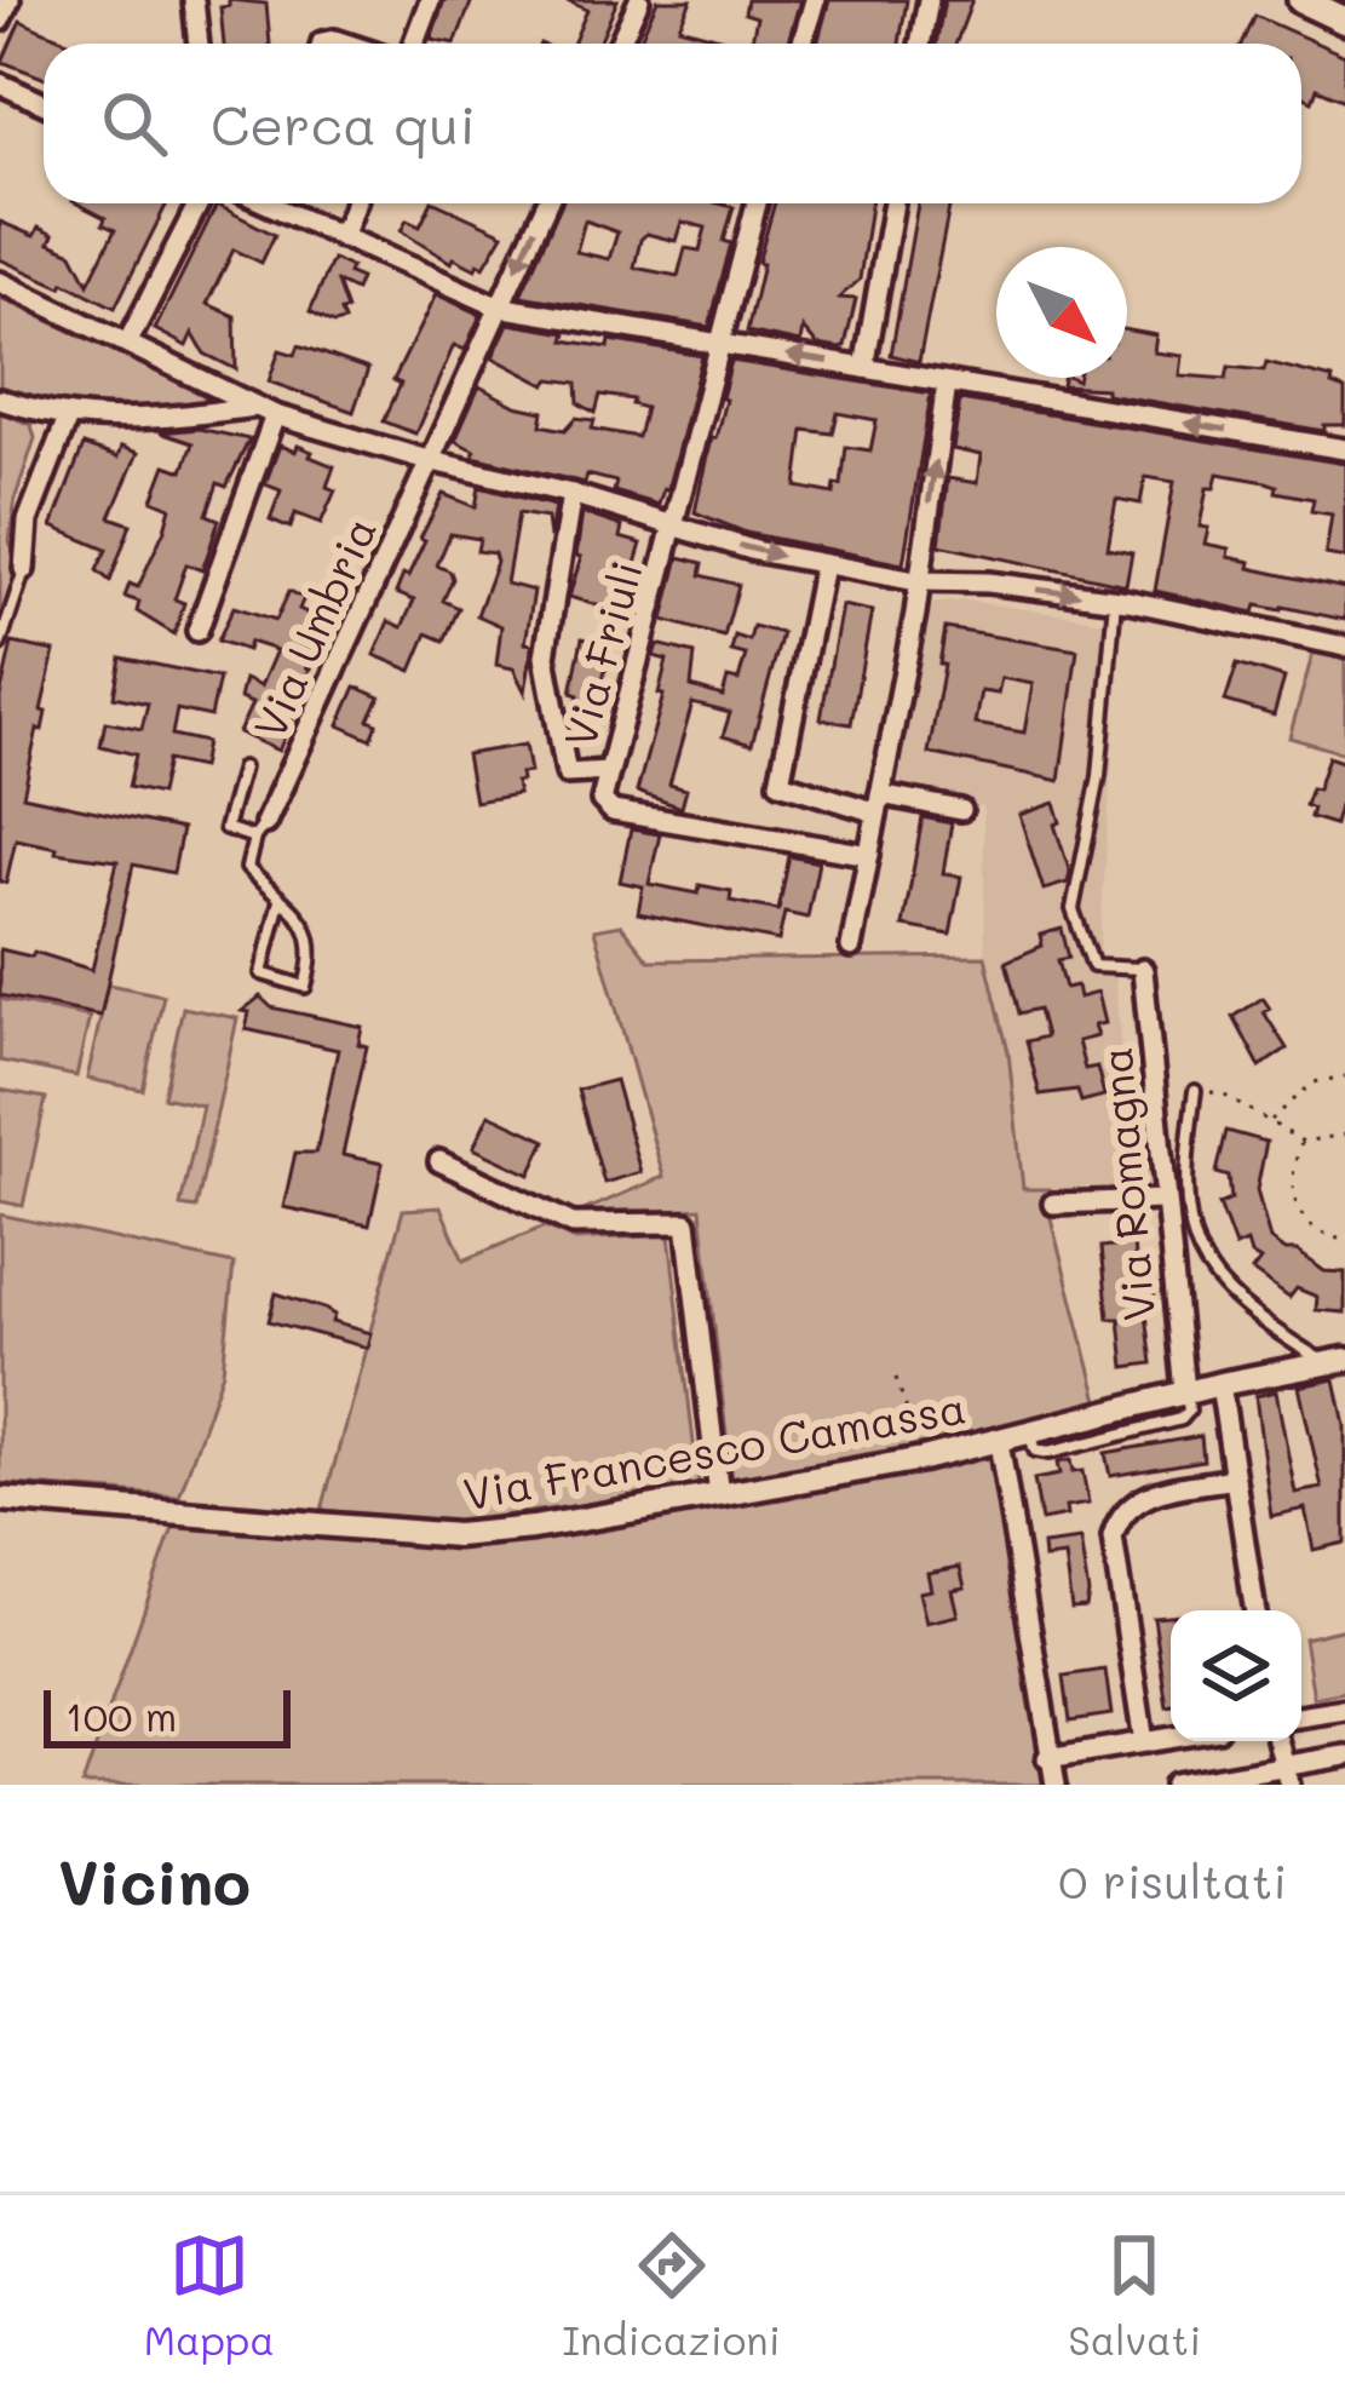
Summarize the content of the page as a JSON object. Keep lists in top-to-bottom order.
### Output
{
  "streets": {
    "street": [
      "Via Umbria",
      "Via Friuli",
      "Via Romagna",
      "Via Francesco Camassa"
    ]
  },
  "crossings": [
    ["Via Romagna", "Via Francesco Camassa"]
  ],
  "scale_bar": "100 m",
  "north": "bottom right",
  "page": {
    "search": "Cerca qui",
    "scale": "100 m",
    "heading": ["Vicino", "0 risultati"],
    "nav": ["Mappa", "Indicazioni", "Salvati"]
  }
}
